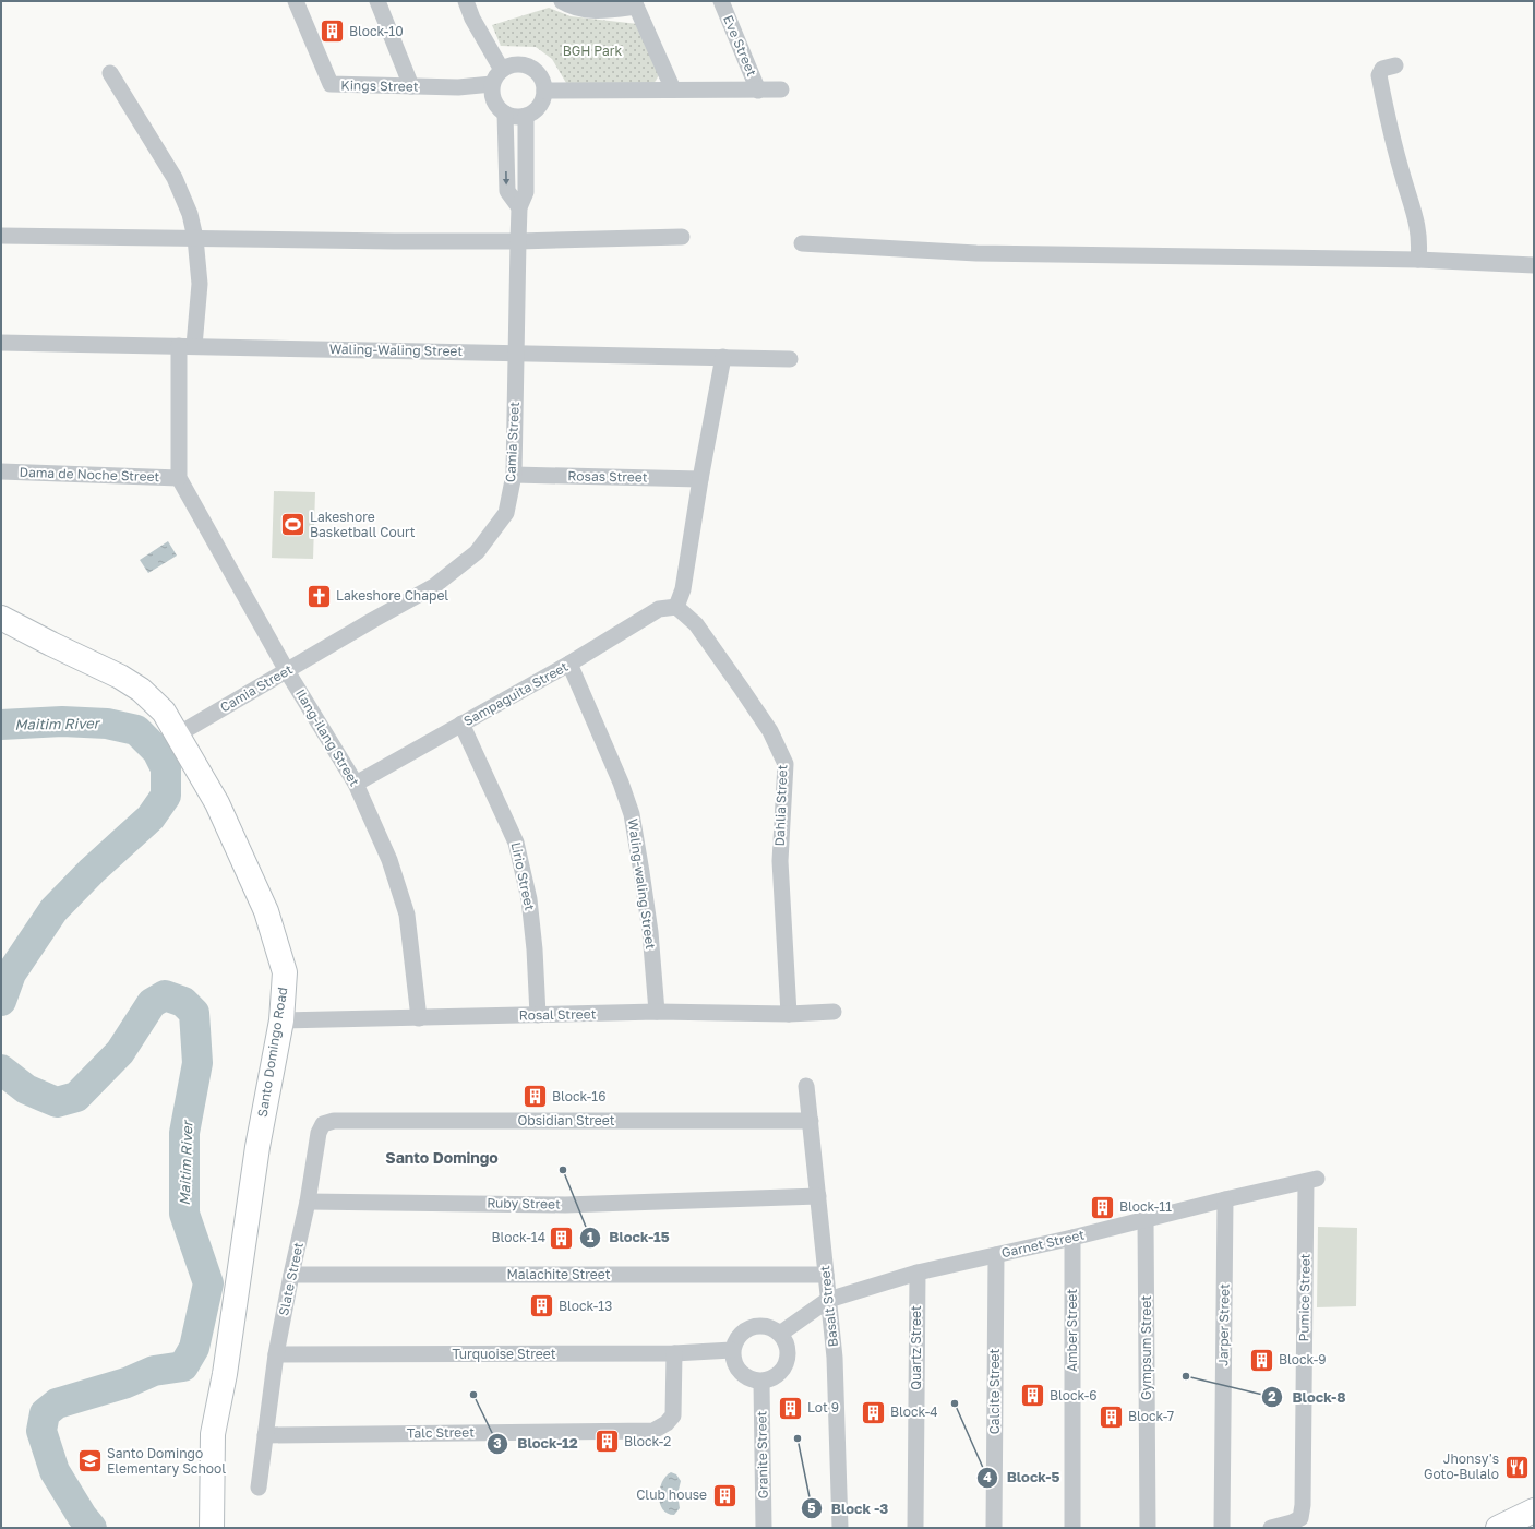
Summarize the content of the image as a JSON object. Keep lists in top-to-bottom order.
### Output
{
  "streets": {
    "street": [
      "Eve Street",
      "Kings Street",
      "Waling-Waling Street",
      "Camia Street",
      "Dama de Noche Street",
      "Rosas Street",
      "Sampaguita Street",
      "Ilang-ilang Street",
      "Dahlia Street",
      "Lirio Street",
      "Waling-waling Street",
      "Rosal Street",
      "Santo Domingo Road",
      "Obsidian Street",
      "Ruby Street",
      "Garnet Street",
      "Malachite Street",
      "Slate Street",
      "Pumice Street",
      "Basalt Street",
      "Jarper Street",
      "Amber Street",
      "Quartz Street",
      "Gympsum Street",
      "Turquoise Street",
      "Calcite Street",
      "Talc Street",
      "Granite Street"
    ]
  },
  "crossings": [
    ["Kings Street", "Camia Street"],
    ["Waling-Waling Street", "Camia Street"],
    ["Camia Street", "Rosas Street"],
    ["Camia Street", "Ilang-ilang Street"],
    ["Camia Street", "Santo Domingo Road"],
    ["Dama de Noche Street", "Ilang-ilang Street"],
    ["Sampaguita Street", "Ilang-ilang Street"],
    ["Sampaguita Street", "Dahlia Street"],
    ["Sampaguita Street", "Lirio Street"],
    ["Sampaguita Street", "Waling-waling Street"],
    ["Ilang-ilang Street", "Rosal Street"],
    ["Dahlia Street", "Rosal Street"],
    ["Lirio Street", "Rosal Street"],
    ["Waling-waling Street", "Rosal Street"],
    ["Rosal Street", "Santo Domingo Road"],
    ["Obsidian Street", "Slate Street"],
    ["Obsidian Street", "Basalt Street"],
    ["Ruby Street", "Slate Street"],
    ["Ruby Street", "Basalt Street"],
    ["Garnet Street", "Pumice Street"],
    ["Garnet Street", "Basalt Street"],
    ["Garnet Street", "Jarper Street"],
    ["Garnet Street", "Amber Street"],
    ["Garnet Street", "Quartz Street"],
    ["Garnet Street", "Gympsum Street"],
    ["Garnet Street", "Turquoise Street"],
    ["Garnet Street", "Calcite Street"],
    ["Garnet Street", "Granite Street"],
    ["Malachite Street", "Slate Street"],
    ["Malachite Street", "Basalt Street"],
    ["Slate Street", "Turquoise Street"],
    ["Slate Street", "Talc Street"],
    ["Turquoise Street", "Talc Street"],
    ["Turquoise Street", "Granite Street"]
  ],
  "districts": ["Santo Domingo"],
  "water": ["Maitim River"],
  "parks": ["BGH Park"],
  "places": {
    "building": [
      "Block-10",
      "Block-16",
      "Block-11",
      "Block-14",
      "Block-13",
      "Block-9",
      "Block-6",
      "Lot 9",
      "Block-4",
      "Block-7",
      "Block-2",
      "Club house"
    ],
    "sports": ["Lakeshore Basketball Court"],
    "church": ["Lakeshore Chapel"],
    "other": [
      "Block-15",
      "Block-8",
      "Block-12",
      "Block-5",
      "Block -3"
    ],
    "school or university": ["Santo Domingo Elementary School"],
    "restaurant": ["Jhonsy's Goto-Bulalo"]
  }
}
